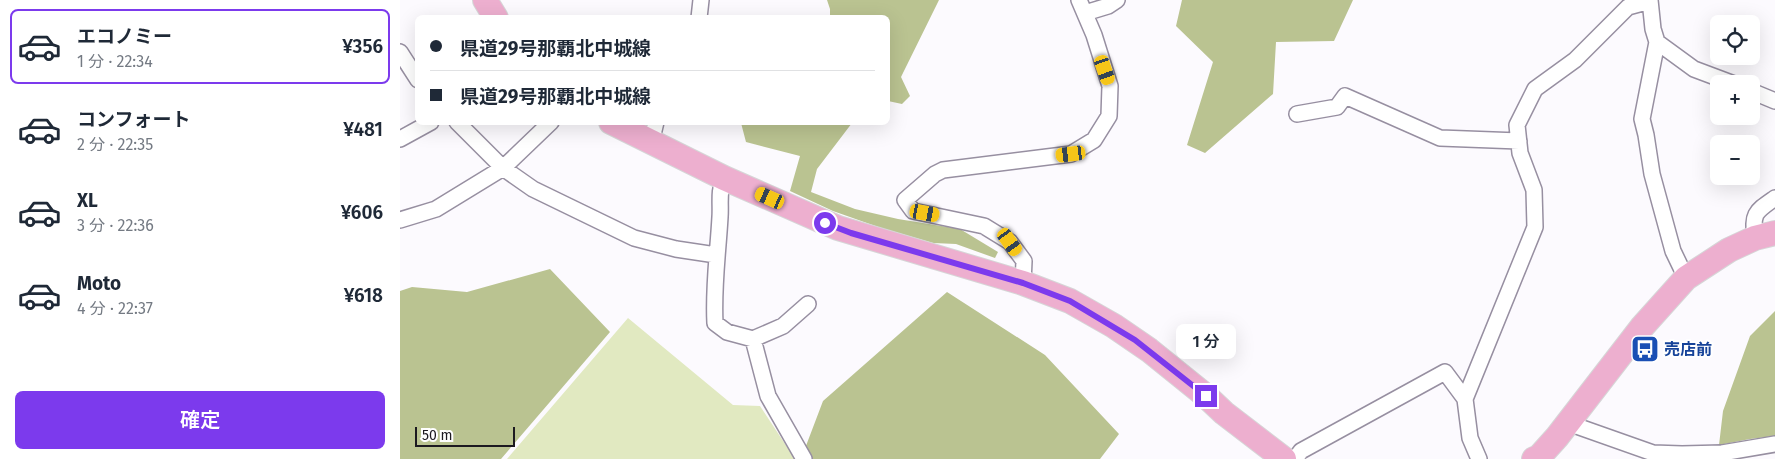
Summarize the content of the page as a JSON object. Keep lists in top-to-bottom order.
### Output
{
  "places": {
    "bus stop": ["売店前"]
  },
  "scale_bar": "50 m",
  "page": {
    "list": [
      {
        "name": "エコノミー",
        "note": "1 分 · 22:34",
        "value": "¥356"
      },
      {
        "name": "コンフォート",
        "note": "2 分 · 22:35",
        "value": "¥481"
      },
      {
        "name": "XL",
        "note": "3 分 · 22:36",
        "value": "¥606"
      },
      {
        "name": "Moto",
        "note": "4 分 · 22:37",
        "value": "¥618"
      }
    ],
    "map_buttons": ["+", "−"],
    "banner": ["県道29号那覇北中城線", "県道29号那覇北中城線"],
    "bubble": "1 分",
    "buttons": "確定",
    "scale": "50 m"
  }
}
